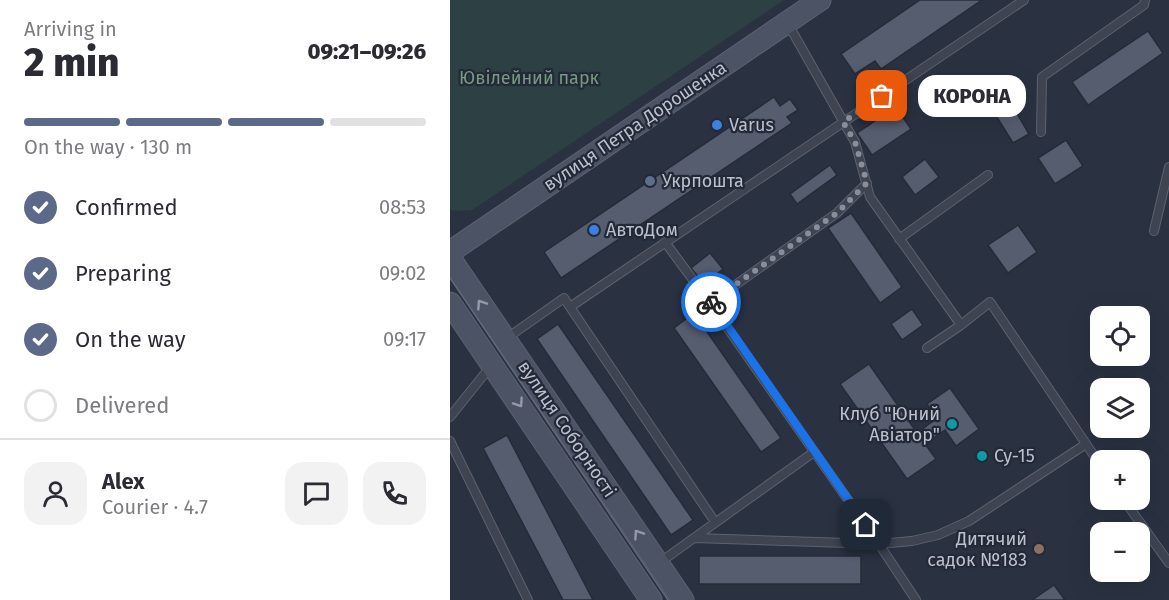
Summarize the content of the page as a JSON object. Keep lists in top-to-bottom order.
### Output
{
  "streets": {
    "main road": ["вулиця Петра Дорошенка", "вулиця Соборності"]
  },
  "parks": ["Ювілейний парк"],
  "places": [
    "КОРОНА",
    "Varus",
    "Укрпошта",
    "АвтоДом",
    "Клуб \"Юний Авіатор\"",
    "Су-15",
    "Дитячий садок №183"
  ],
  "page": {
    "heading": ["2 min", "Arriving in", "09:21–09:26"],
    "panel": ["Alex", "Courier · 4.7"],
    "bubble": "КОРОНА",
    "bar": "On the way · 130 m",
    "list": [
      ["Confirmed", "08:53"],
      ["Preparing", "09:02"],
      ["On the way", "09:17"],
      "Delivered"
    ],
    "map_buttons": ["+", "−"]
  }
}
